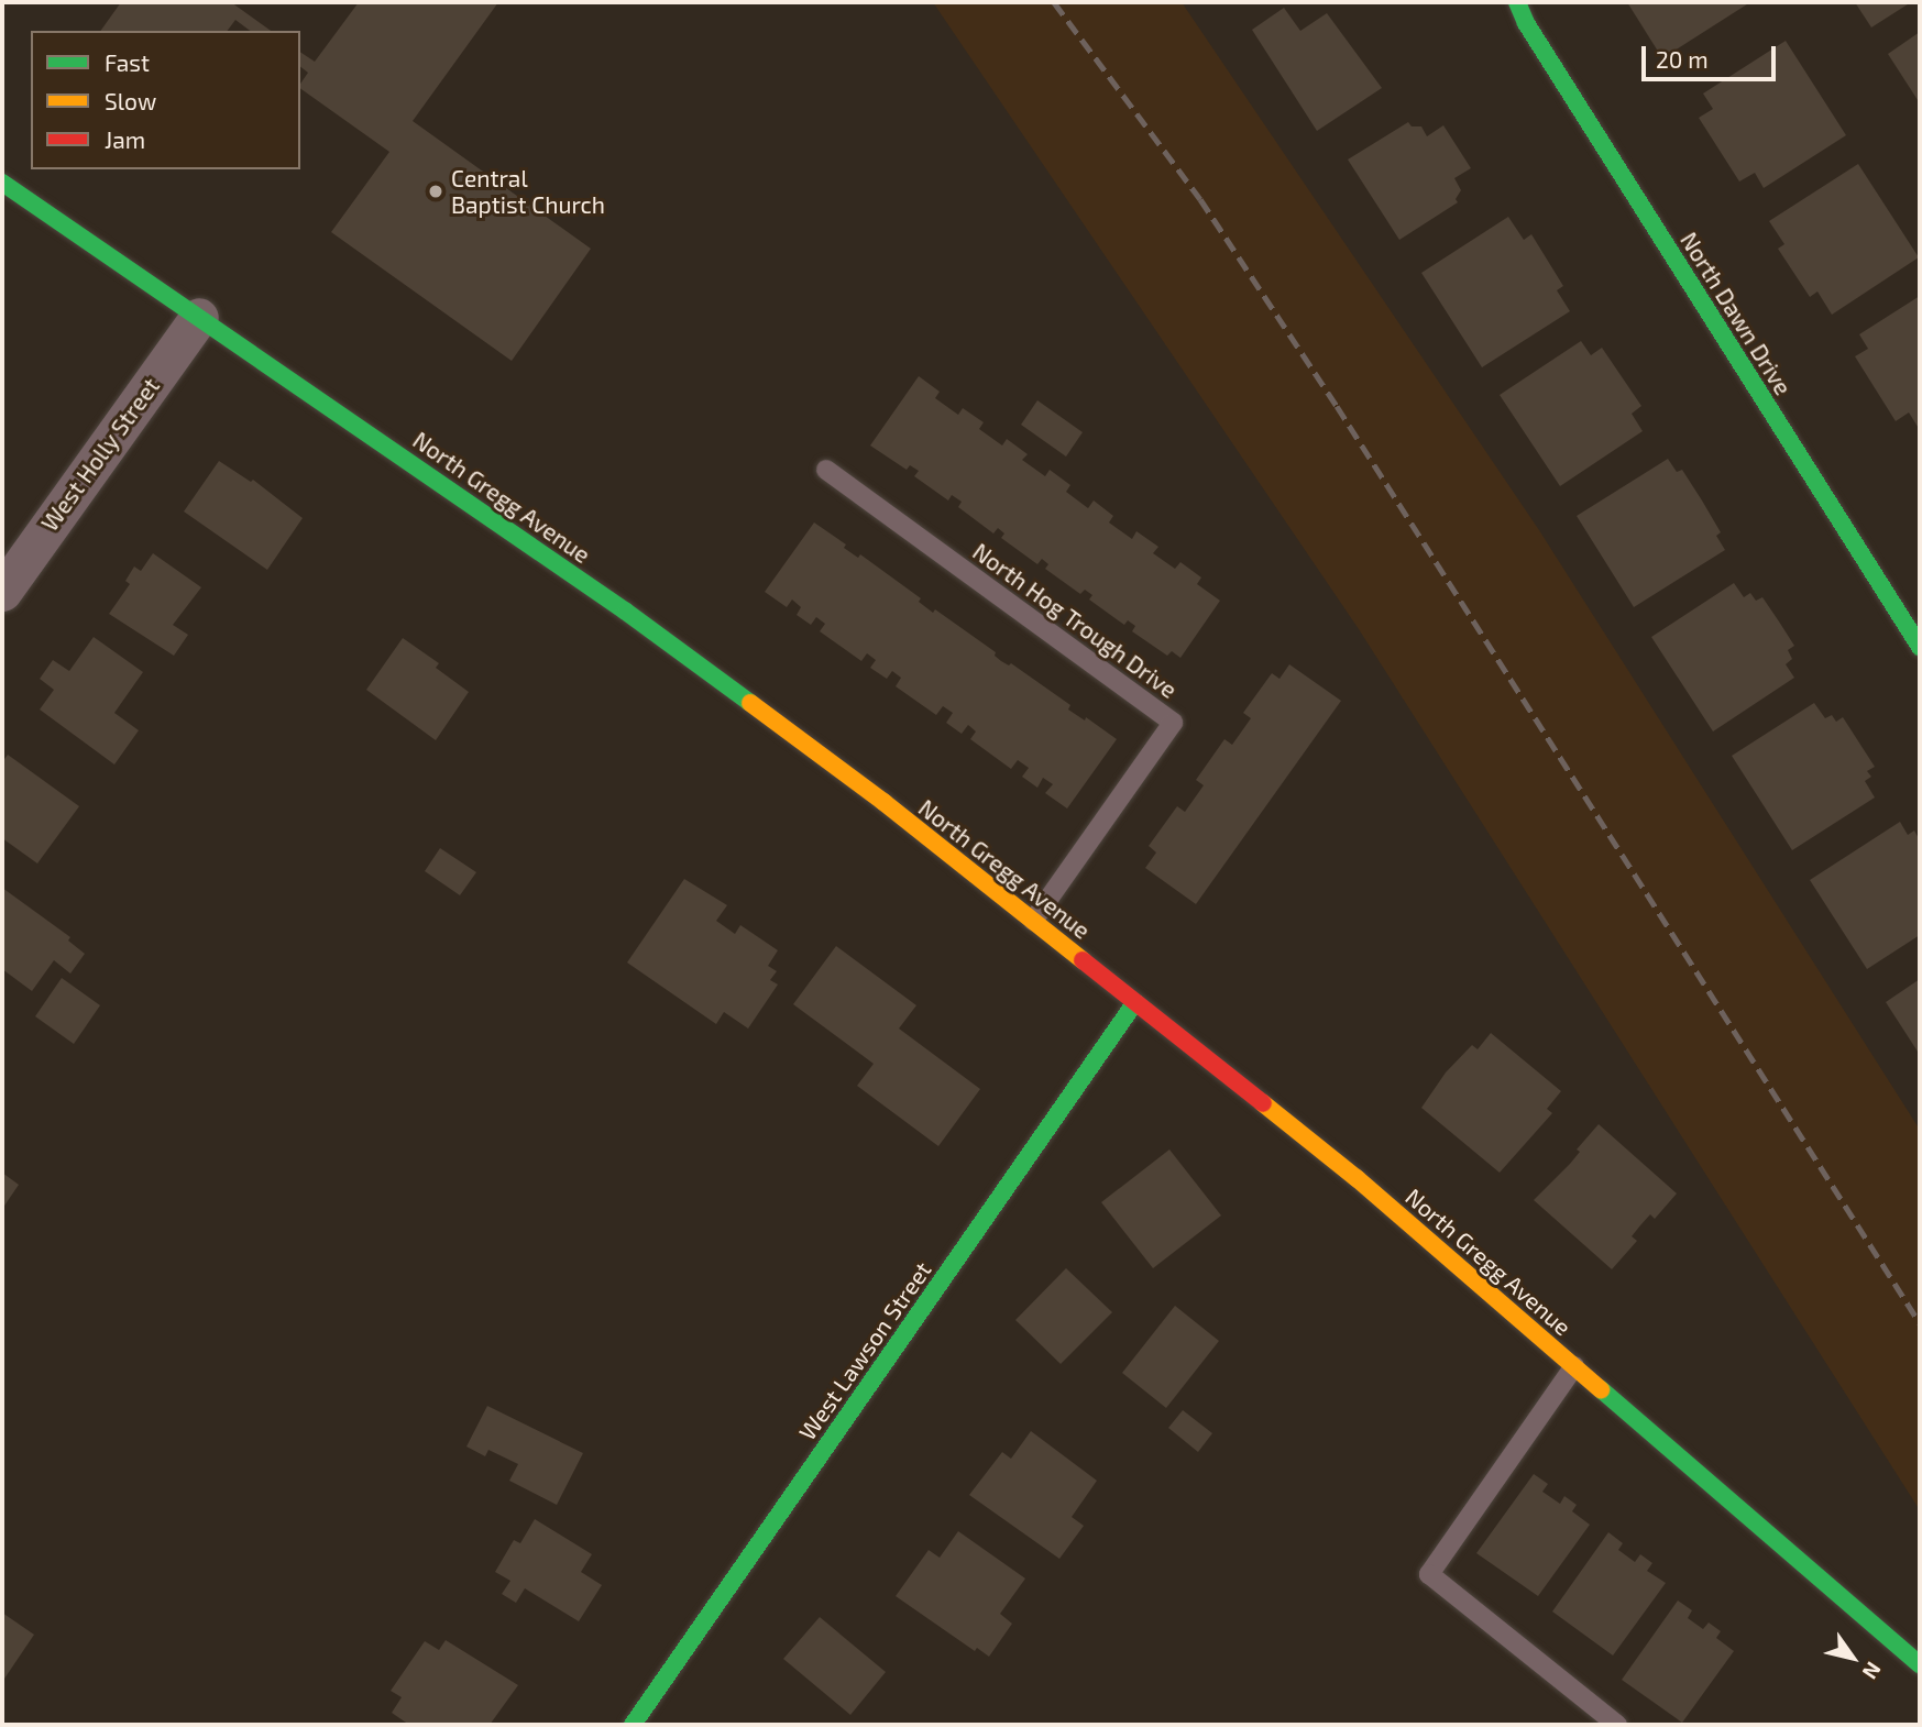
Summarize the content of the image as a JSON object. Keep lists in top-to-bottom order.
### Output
{
  "streets": {
    "main road": ["North Dawn Drive", "North Gregg Avenue", "West Lawson Street"],
    "street": ["West Holly Street"],
    "lane": ["North Hog Trough Drive"]
  },
  "crossings": [
    ["West Holly Street", "North Gregg Avenue"],
    ["North Gregg Avenue", "North Hog Trough Drive"],
    ["North Gregg Avenue", "West Lawson Street"]
  ],
  "places": ["Central Baptist Church"],
  "legend": ["Fast", "Slow", "Jam"],
  "scale_bar": "20 m",
  "north": "bottom right"
}
